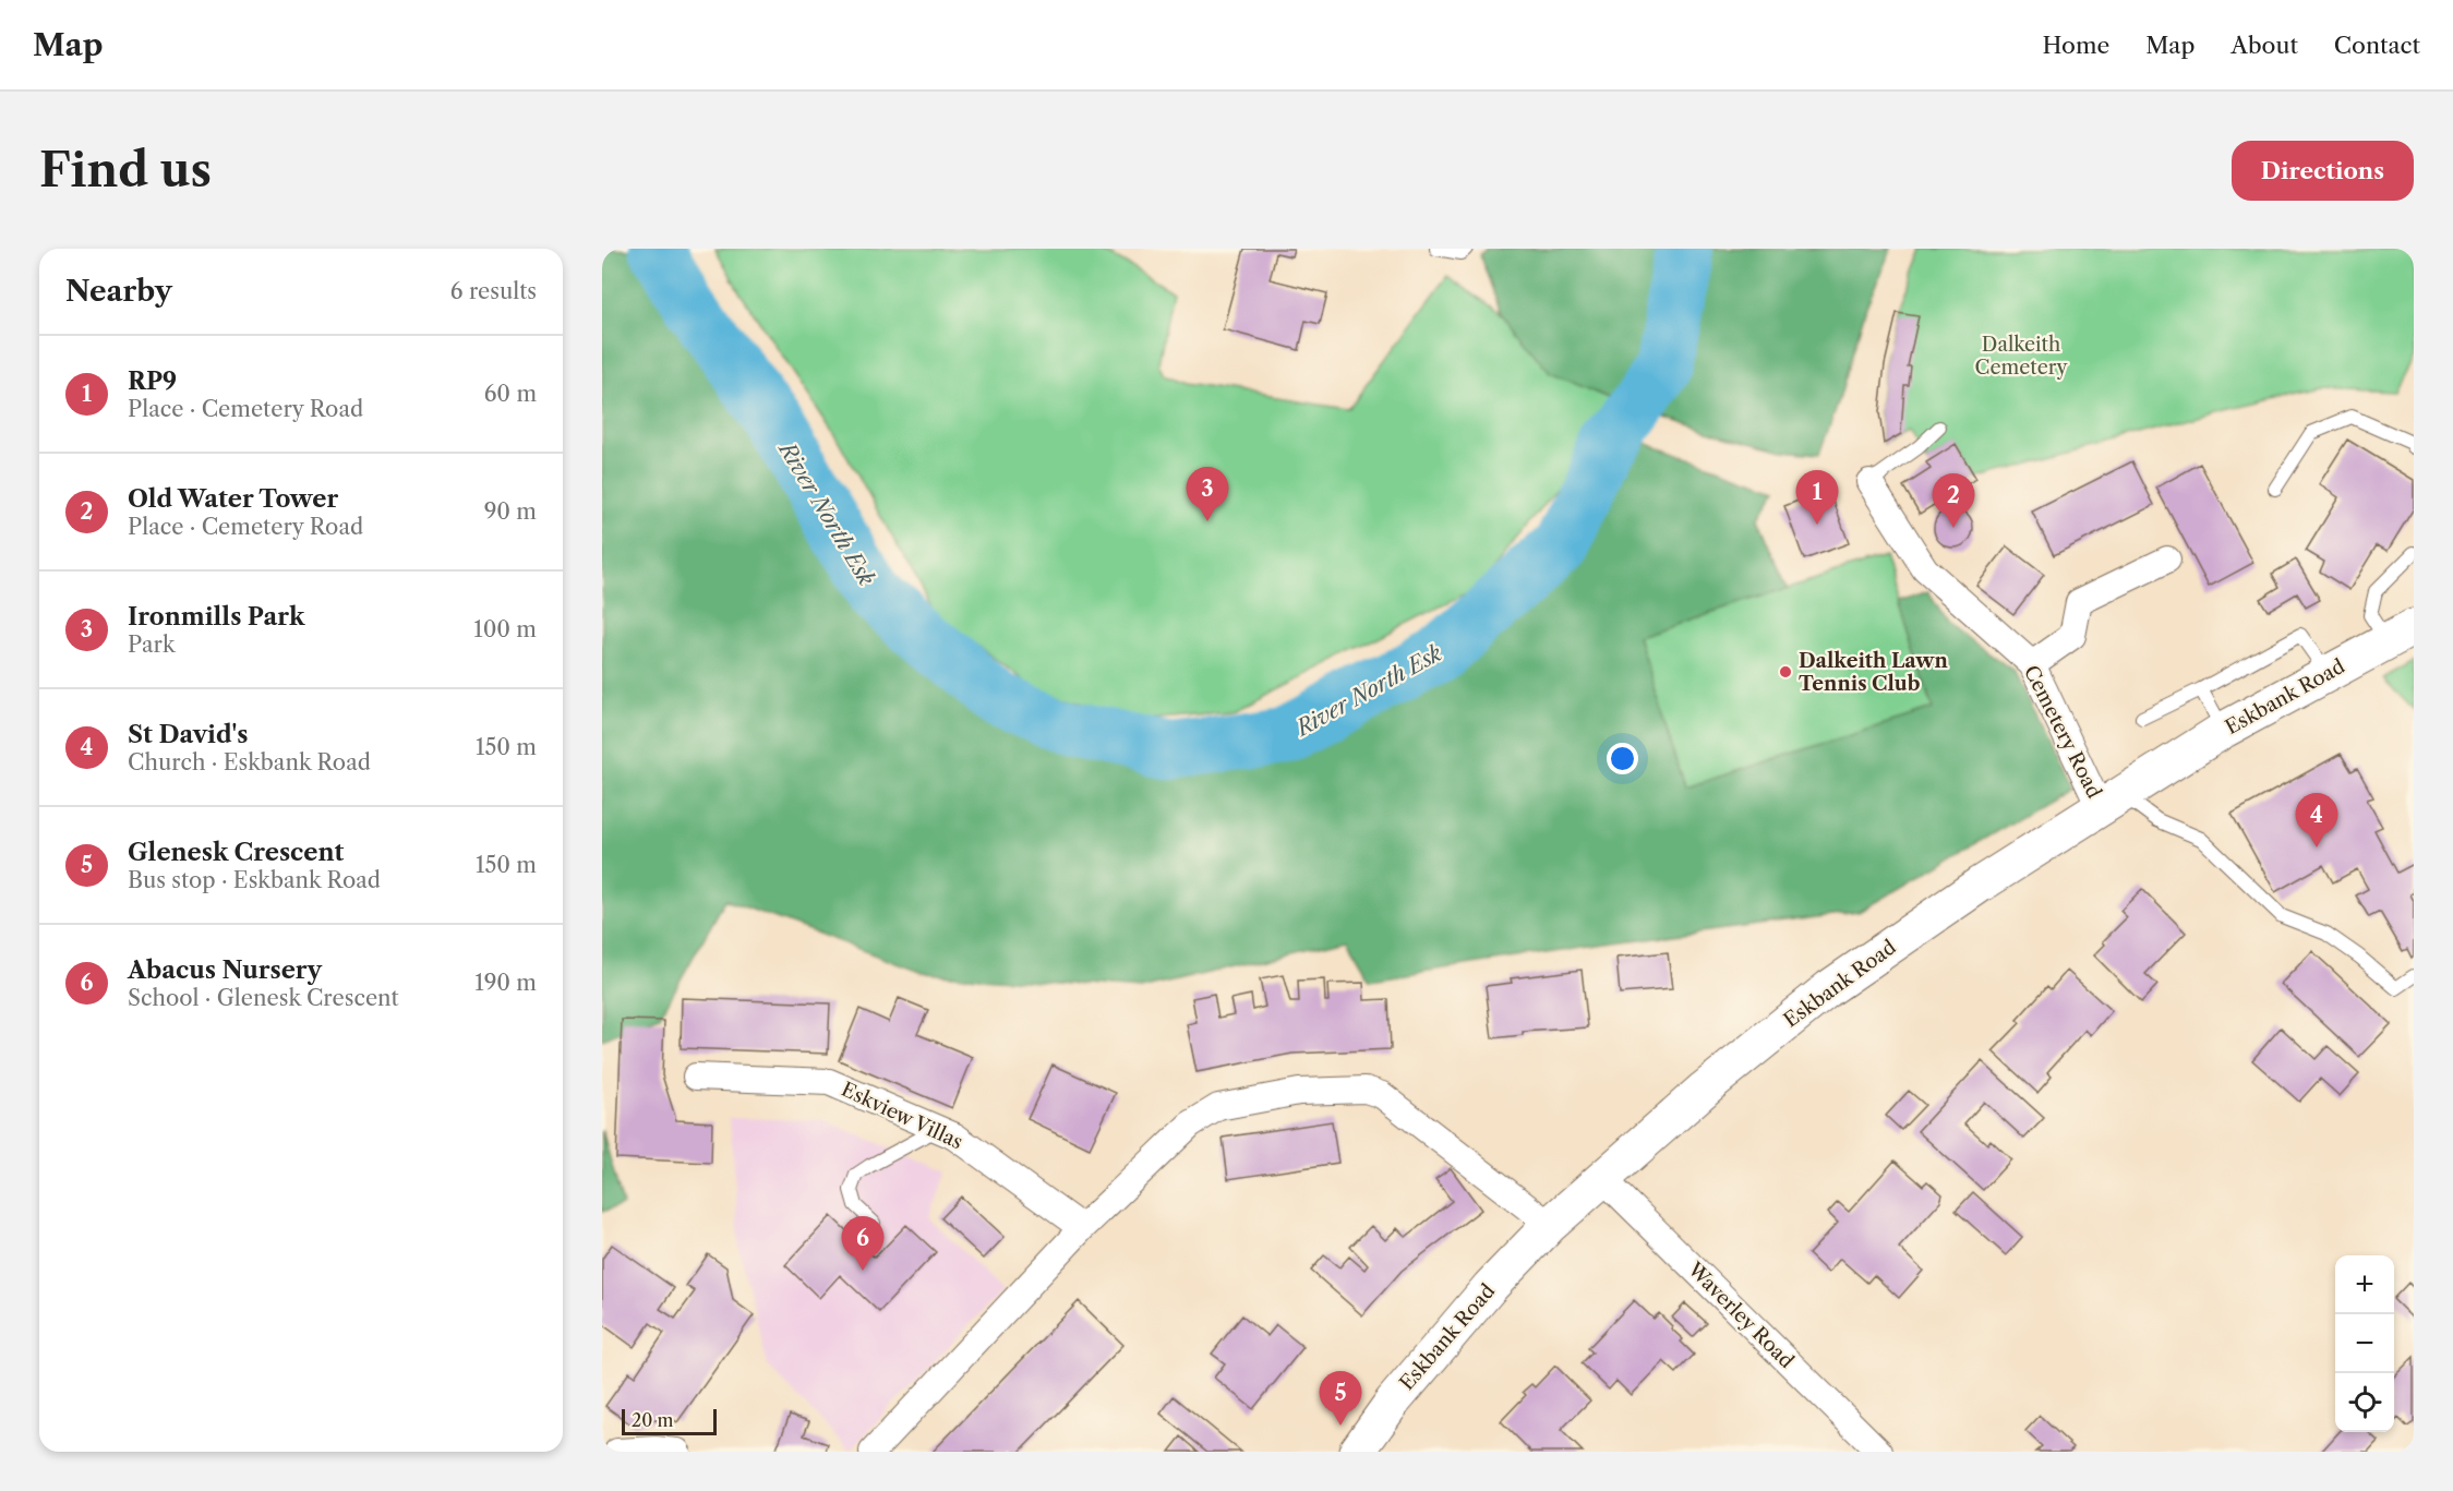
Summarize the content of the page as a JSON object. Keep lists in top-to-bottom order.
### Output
{
  "streets": {
    "main road": ["Eskbank Road"],
    "street": ["Cemetery Road", "Eskview Villas", "Waverley Road"]
  },
  "crossings": [
    ["Eskbank Road", "Cemetery Road"],
    ["Eskbank Road", "Waverley Road"]
  ],
  "water": ["River North Esk"],
  "parks": ["Dalkeith Cemetery"],
  "places": ["Dalkeith Lawn Tennis Club"],
  "scale_bar": "20 m",
  "page": {
    "header": "Map",
    "nav": [
      "Home",
      "Map",
      "About",
      "Contact"
    ],
    "buttons": "Directions",
    "title": "Find us",
    "heading": ["Nearby", "6 results"],
    "list": [
      {
        "mark": "1",
        "name": "RP9",
        "note": "Place · Cemetery Road",
        "value": "60 m"
      },
      {
        "mark": "2",
        "name": "Old Water Tower",
        "note": "Place · Cemetery Road",
        "value": "90 m"
      },
      {
        "mark": "3",
        "name": "Ironmills Park",
        "note": "Park",
        "value": "100 m"
      },
      {
        "mark": "4",
        "name": "St David's",
        "note": "Church · Eskbank Road",
        "value": "150 m"
      },
      {
        "mark": "5",
        "name": "Glenesk Crescent",
        "note": "Bus stop · Eskbank Road",
        "value": "150 m"
      },
      {
        "mark": "6",
        "name": "Abacus Nursery",
        "note": "School · Glenesk Crescent",
        "value": "190 m"
      }
    ],
    "pins": [
      "3",
      "1",
      "2",
      "4",
      "6",
      "5"
    ],
    "map_buttons": ["+", "−"],
    "scale": "20 m"
  }
}
